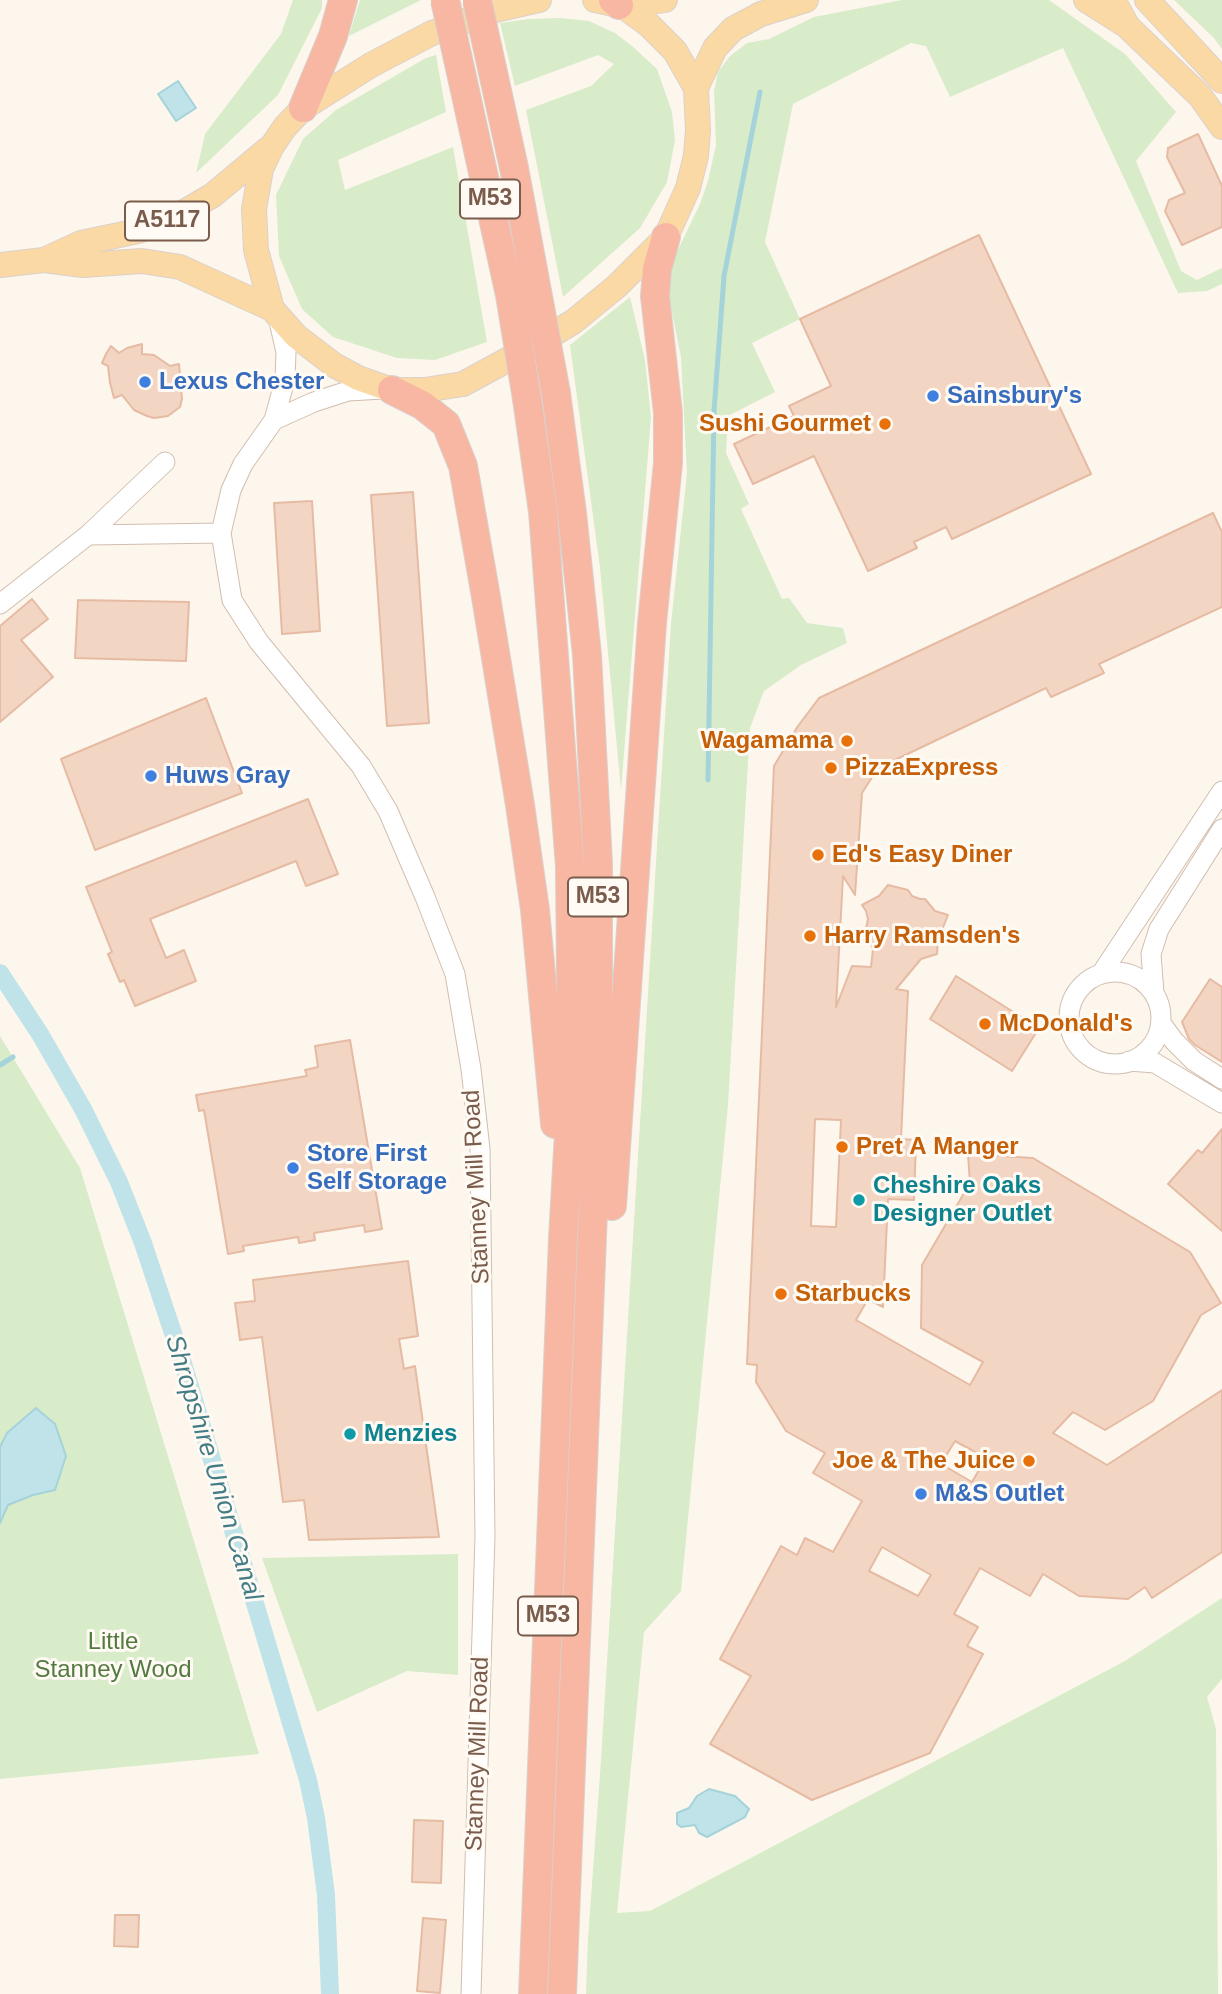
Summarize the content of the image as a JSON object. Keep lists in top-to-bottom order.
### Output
{
  "streets": {
    "highway": ["M53"],
    "main road": ["A5117"],
    "street": ["Stanney Mill Road"]
  },
  "crossings": [
    ["A5117", "Stanney Mill Road"]
  ],
  "water": ["Shropshire Union Canal"],
  "parks": ["Little Stanney Wood"],
  "places": [
    "Lexus Chester",
    "Sainsbury's",
    "Sushi Gourmet",
    "Wagamama",
    "PizzaExpress",
    "Huws Gray",
    "Ed's Easy Diner",
    "Harry Ramsden's",
    "McDonald's",
    "Pret A Manger",
    "Store First Self Storage",
    "Cheshire Oaks Designer Outlet",
    "Starbucks",
    "Menzies",
    "Joe & The Juice",
    "M&S Outlet"
  ]
}
